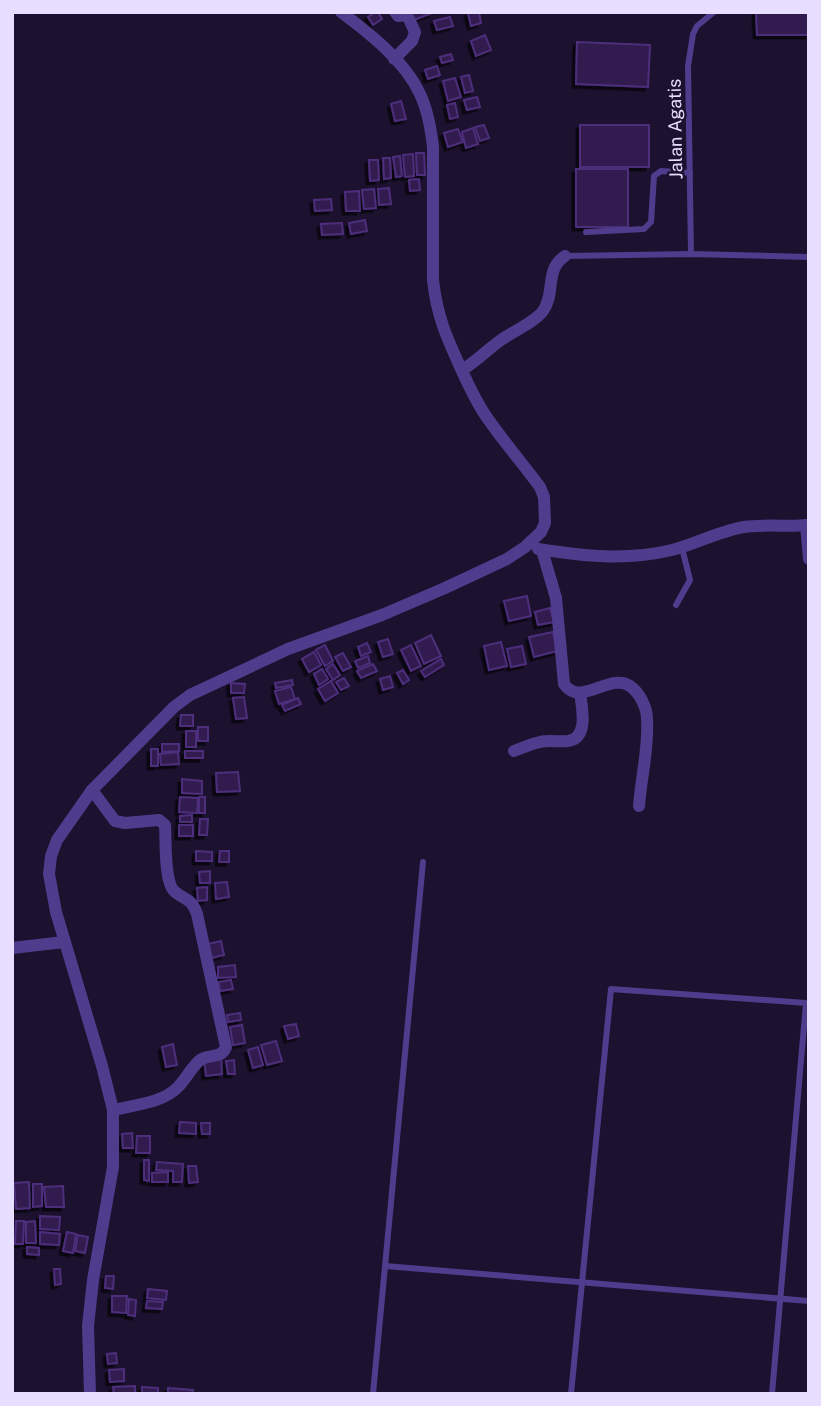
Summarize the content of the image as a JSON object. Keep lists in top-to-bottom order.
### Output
{
  "streets": {
    "lane": ["Jalan Agatis"]
  }
}
